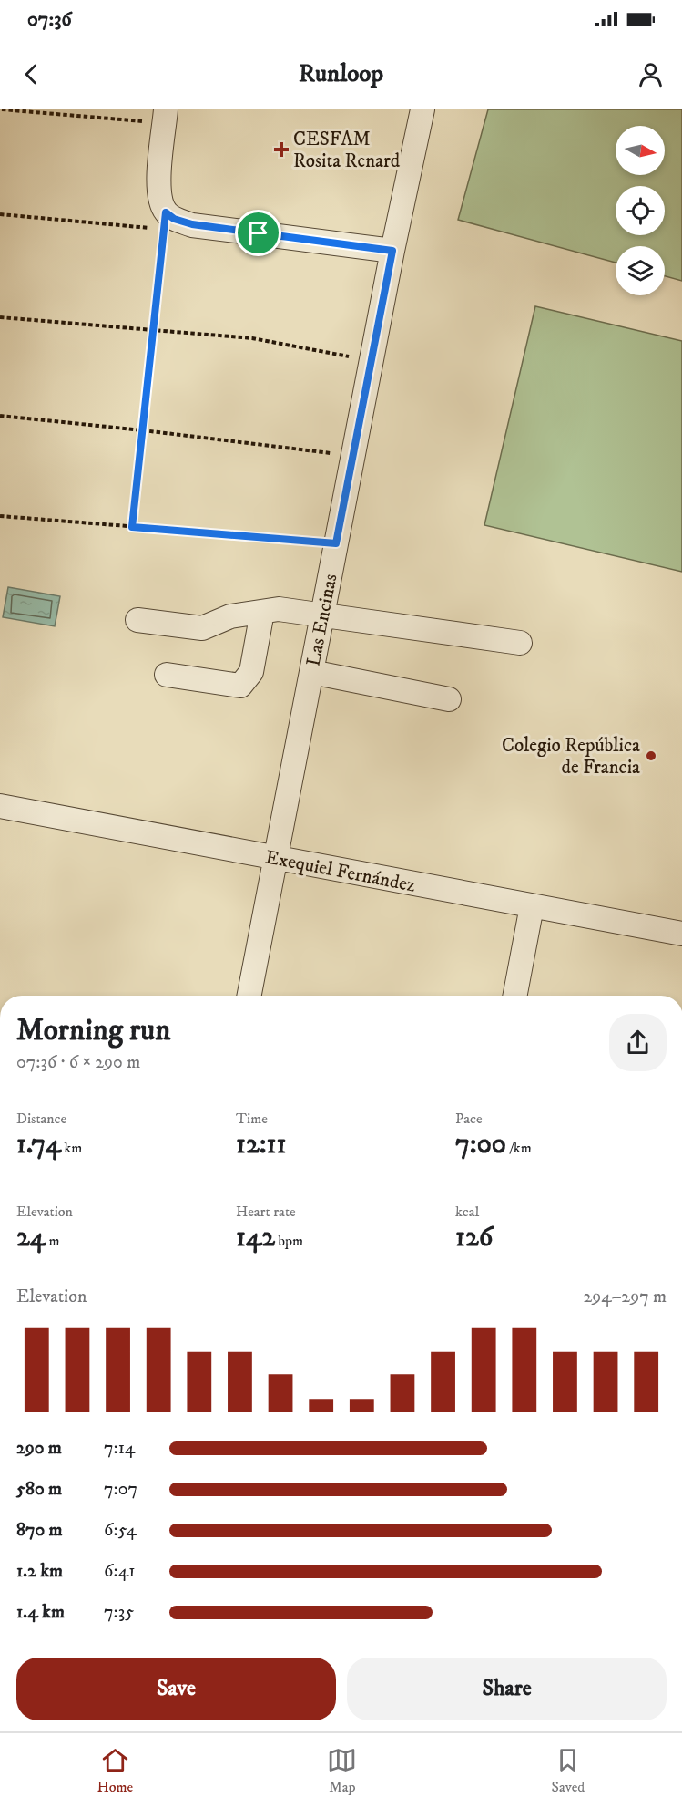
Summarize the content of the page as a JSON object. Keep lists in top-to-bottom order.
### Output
{
  "streets": {
    "street": ["Las Encinas", "Exequiel Fernández"]
  },
  "crossings": [
    ["Las Encinas", "Exequiel Fernández"]
  ],
  "places": {
    "health": ["CESFAM Rosita Renard"],
    "other": ["Colegio República de Francia"]
  },
  "north": "right",
  "page": {
    "status": "07:36",
    "header": "Runloop",
    "heading": ["Morning run", "07:36 · 6 × 290 m"],
    "stats": [
      ["Distance", "1.74 km"],
      ["Time", "12:11"],
      ["Pace", "7:00 /km"],
      ["Elevation", "24 m"],
      ["Heart rate", "142 bpm"],
      ["kcal", "126"]
    ],
    "chart": ["Elevation", "294–297 m"],
    "list": [
      {
        "name": "290 m",
        "note": "7:14"
      },
      {
        "name": "580 m",
        "note": "7:07"
      },
      {
        "name": "870 m",
        "note": "6:54"
      },
      {
        "name": "1.2 km",
        "note": "6:41"
      },
      {
        "name": "1.4 km",
        "note": "7:35"
      }
    ],
    "buttons": ["Save", "Share"],
    "tabs": ["Home", "Map", "Saved"]
  }
}
